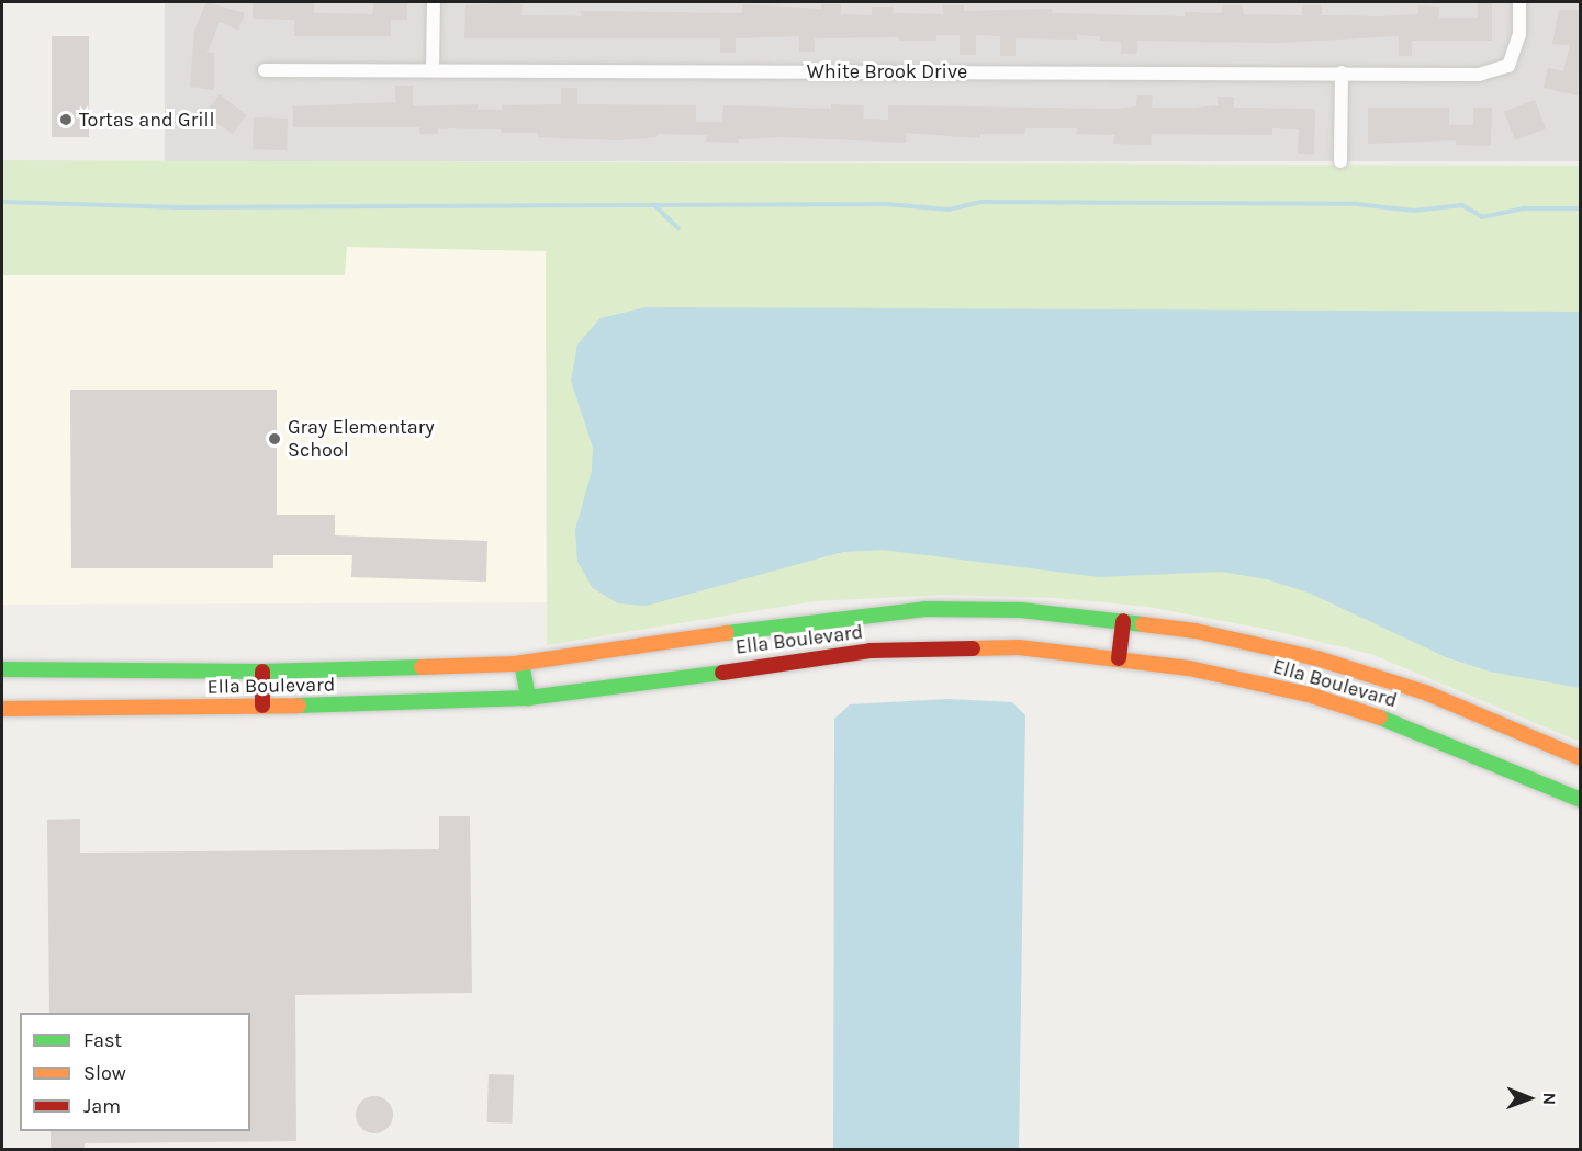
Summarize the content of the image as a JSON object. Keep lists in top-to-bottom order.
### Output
{
  "streets": {
    "main road": ["Ella Boulevard"],
    "street": ["White Brook Drive"]
  },
  "places": ["Tortas and Grill", "Gray Elementary School"],
  "legend": ["Fast", "Slow", "Jam"],
  "north": "right"
}
